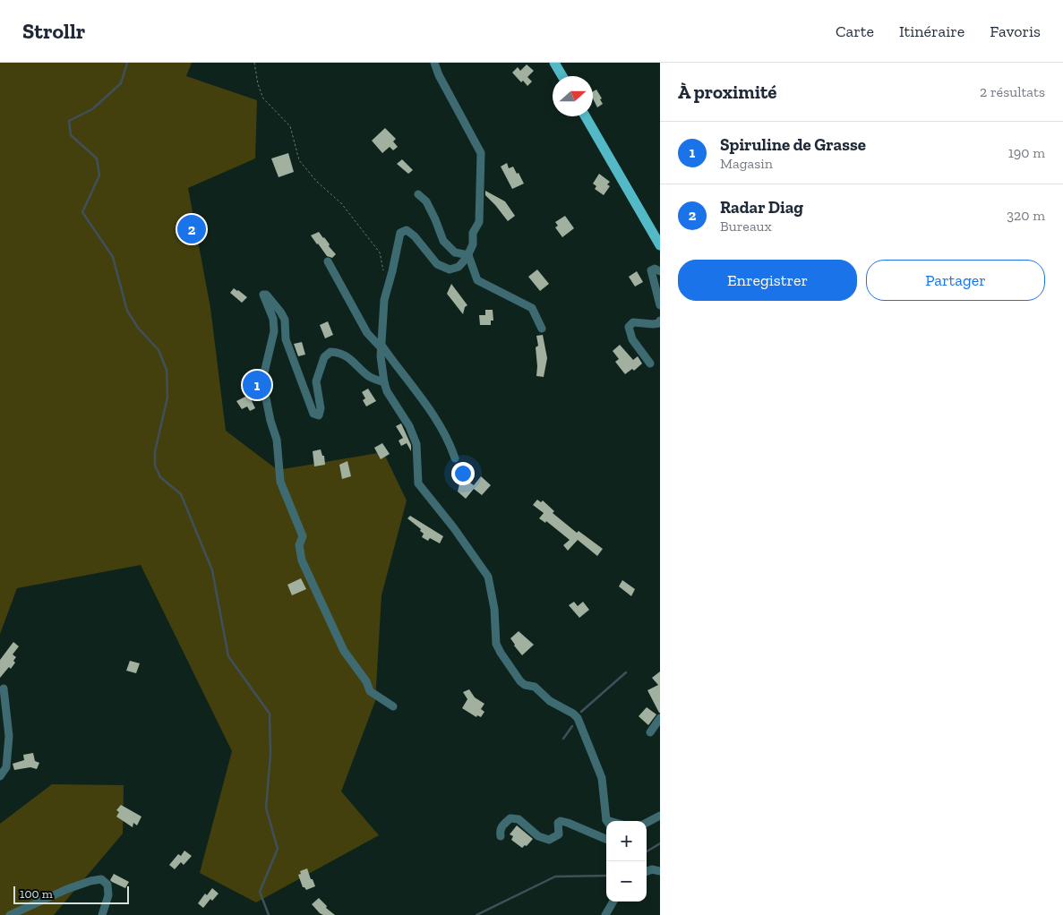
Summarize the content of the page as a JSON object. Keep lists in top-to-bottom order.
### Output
{
  "scale_bar": "100 m",
  "north": "right",
  "page": {
    "header": "Strollr",
    "nav": ["Carte", "Itinéraire", "Favoris"],
    "heading": ["À proximité", "2 résultats"],
    "list": [
      {
        "mark": "1",
        "name": "Spiruline de Grasse",
        "note": "Magasin",
        "value": "190 m"
      },
      {
        "mark": "2",
        "name": "Radar Diag",
        "note": "Bureaux",
        "value": "320 m"
      }
    ],
    "pins": ["2", "1"],
    "buttons": ["Enregistrer", "Partager"],
    "map_buttons": ["+", "−"],
    "scale": "100 m"
  }
}
